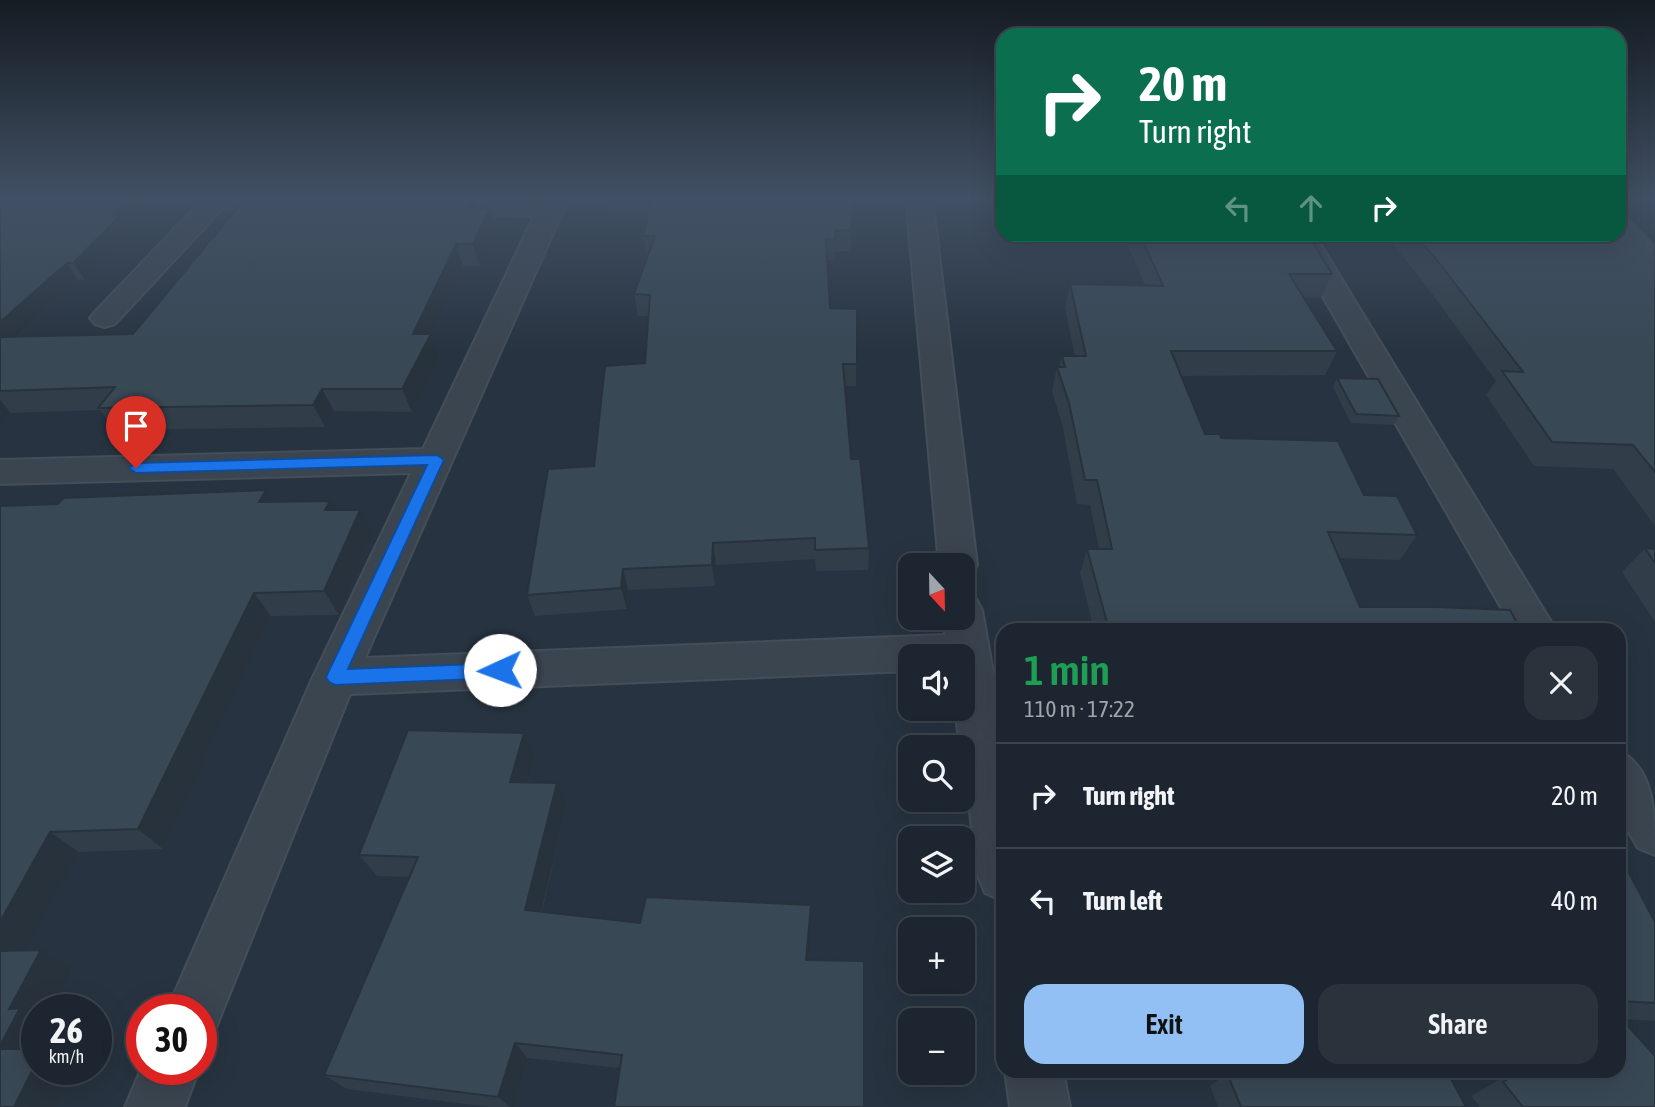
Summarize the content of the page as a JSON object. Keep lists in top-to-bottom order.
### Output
{
  "north": "bottom",
  "page": {
    "turn": ["20 m", "Turn right"],
    "map_buttons": ["+", "−"],
    "heading": ["1 min", "110 m · 17:22"],
    "list": [
      {
        "name": "Turn right",
        "value": "20 m"
      },
      {
        "name": "Turn left",
        "value": "40 m"
      }
    ],
    "buttons": ["Exit", "Share"],
    "speed": "26 km/h",
    "limit": "30"
  }
}
